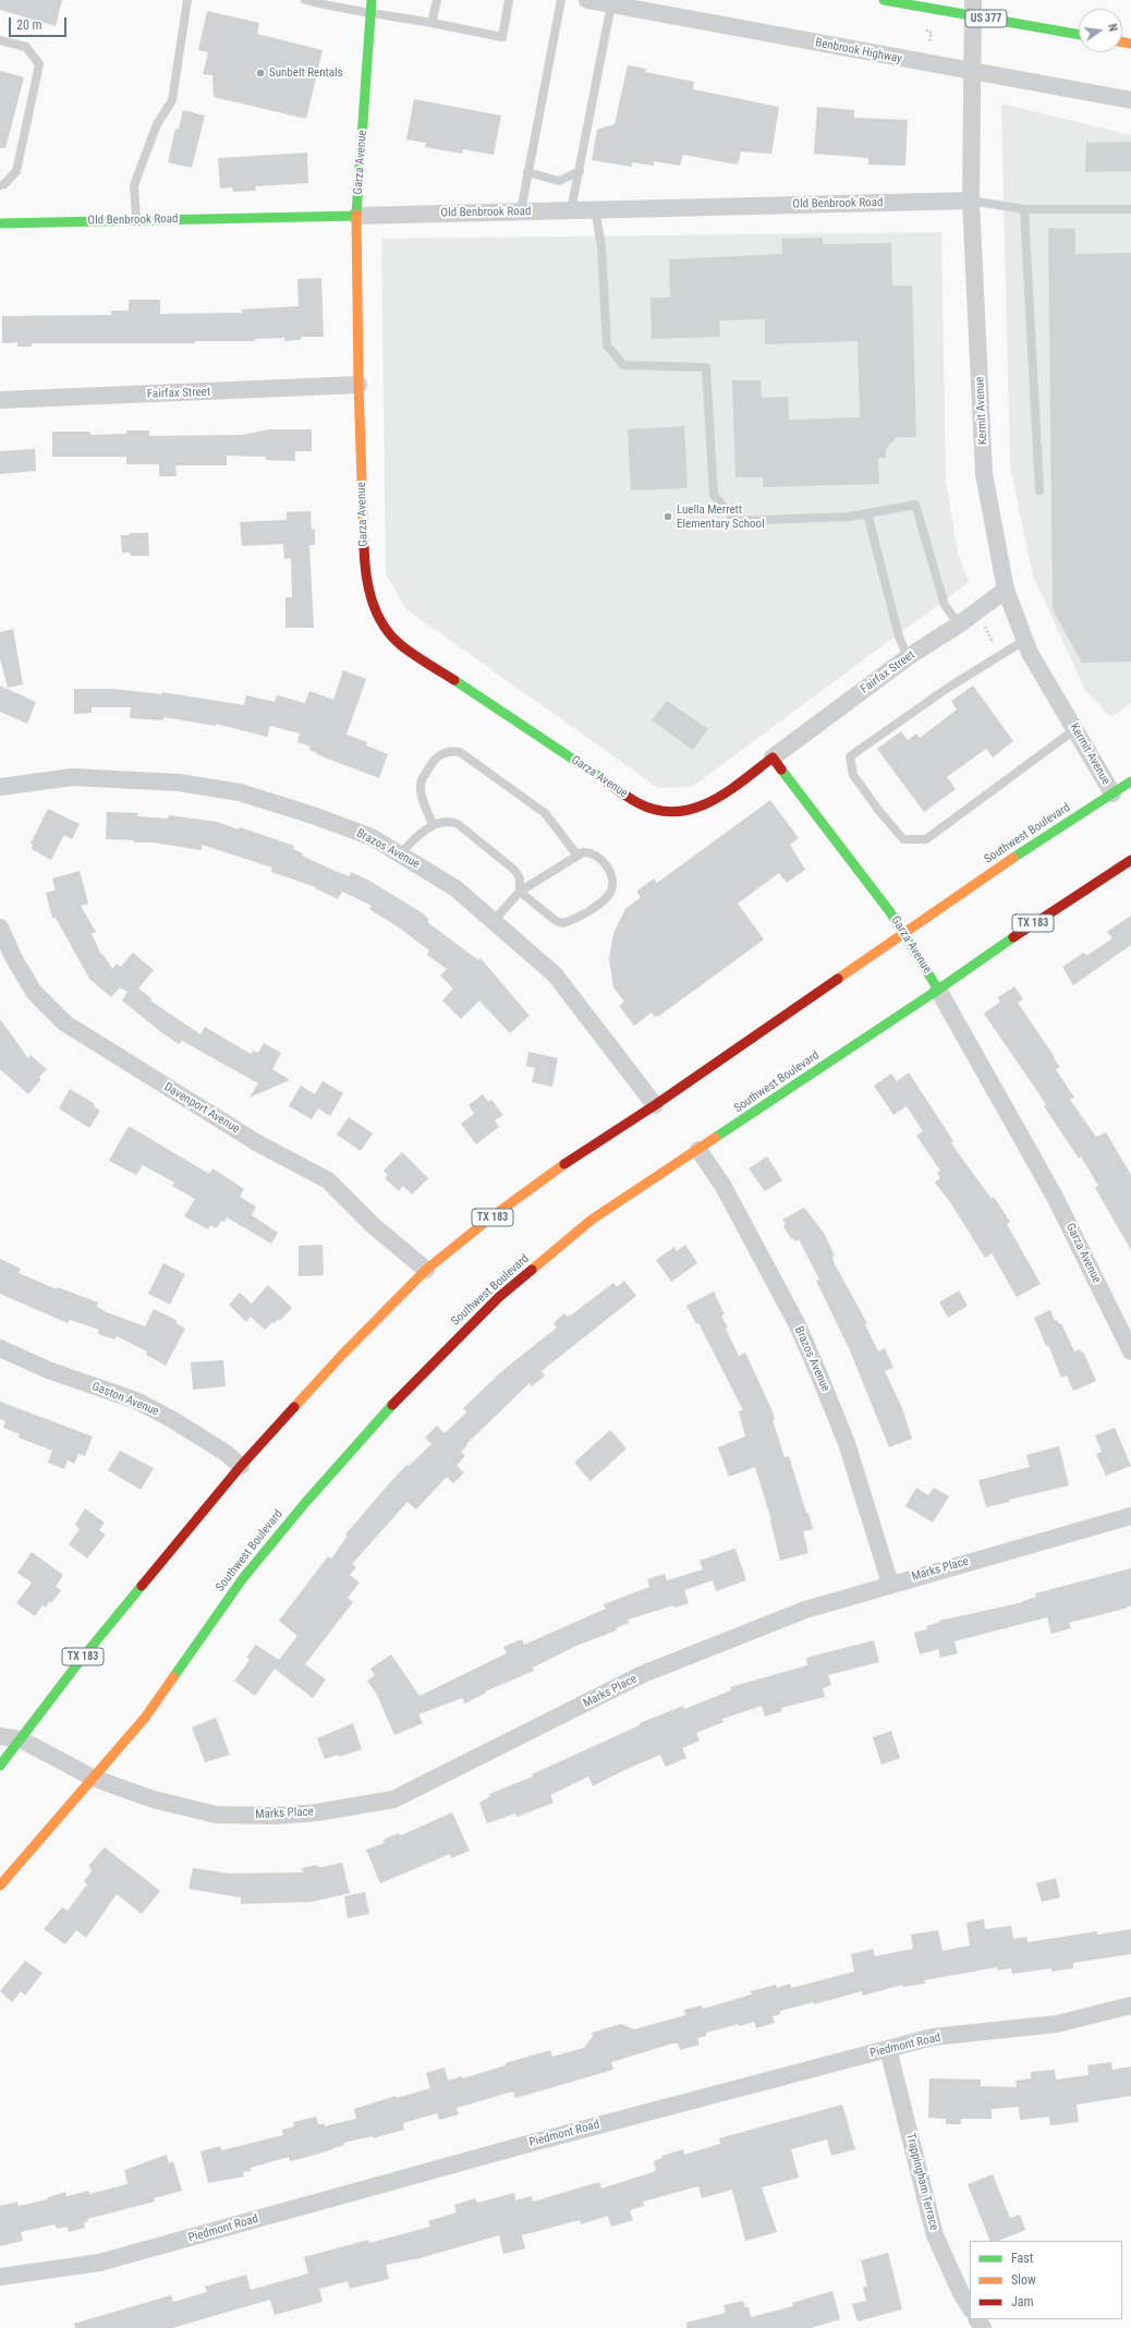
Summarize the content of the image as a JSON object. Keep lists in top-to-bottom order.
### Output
{
  "streets": {
    "main road": [
      "US 377",
      "Garza Avenue",
      "Old Benbrook Road",
      "Southwest Boulevard",
      "TX 183"
    ],
    "street": [
      "Benbrook Highway",
      "Fairfax Street",
      "Kermit Avenue",
      "Brazos Avenue",
      "Davenport Avenue",
      "Gaston Avenue",
      "Marks Place",
      "Piedmont Road",
      "Trappingham Terrace"
    ]
  },
  "crossings": [
    ["US 377", "Kermit Avenue"],
    ["Benbrook Highway", "Kermit Avenue"],
    ["Garza Avenue", "Old Benbrook Road"],
    ["Garza Avenue", "Fairfax Street"],
    ["Garza Avenue", "Southwest Boulevard"],
    ["Old Benbrook Road", "Kermit Avenue"],
    ["Fairfax Street", "Kermit Avenue"],
    ["Kermit Avenue", "Southwest Boulevard"],
    ["Southwest Boulevard", "Brazos Avenue"],
    ["Southwest Boulevard", "Davenport Avenue"],
    ["Southwest Boulevard", "Gaston Avenue"],
    ["Southwest Boulevard", "Marks Place"],
    ["Brazos Avenue", "Marks Place"],
    ["Piedmont Road", "Trappingham Terrace"]
  ],
  "places": ["Sunbelt Rentals", "Luella Merrett Elementary School"],
  "legend": ["Fast", "Slow", "Jam"],
  "scale_bar": "20 m",
  "north": "right"
}
